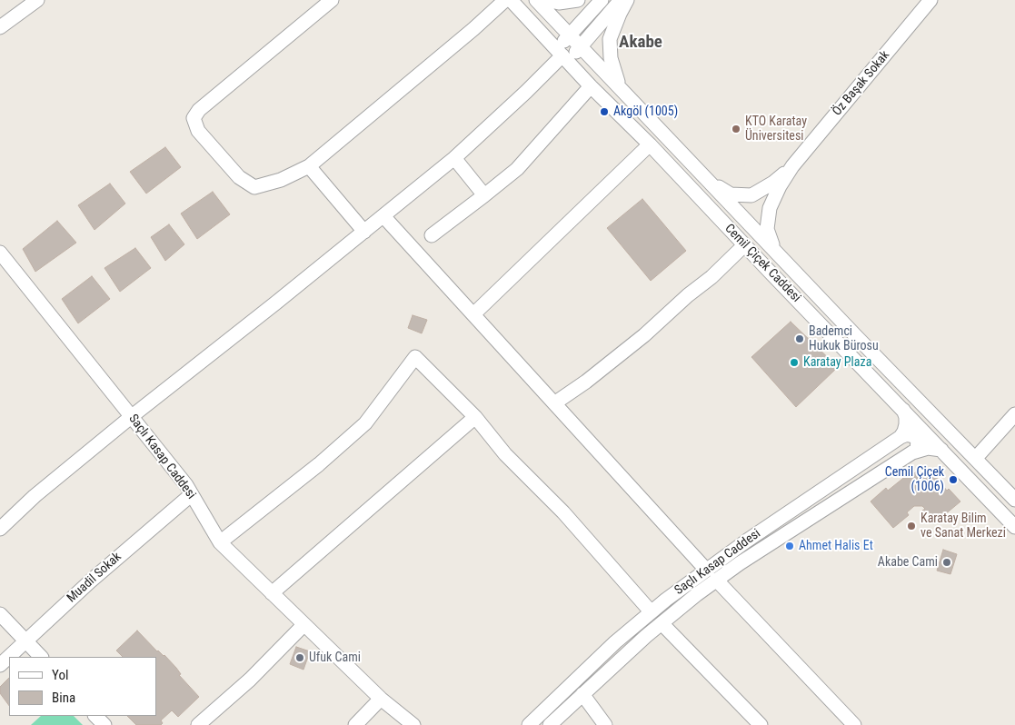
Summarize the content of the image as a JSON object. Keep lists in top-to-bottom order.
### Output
{
  "streets": {
    "street": [
      "Öz Başak Sokak",
      "Cemil Çiçek Caddesi",
      "Saçlı Kasap Caddesi",
      "Muadil Sokak"
    ]
  },
  "crossings": [
    ["Saçlı Kasap Caddesi", "Muadil Sokak"]
  ],
  "districts": ["Akabe"],
  "places": [
    "Akgöl (1005)",
    "KTO Karatay Üniversitesi",
    "Bademci Hukuk Bürosu",
    "Karatay Plaza",
    "Cemil Çiçek (1006)",
    "Karatay Bilim ve Sanat Merkezi",
    "Ahmet Halis Et",
    "Akabe Cami",
    "Ufuk Cami"
  ],
  "legend": ["Yol", "Bina"]
}
